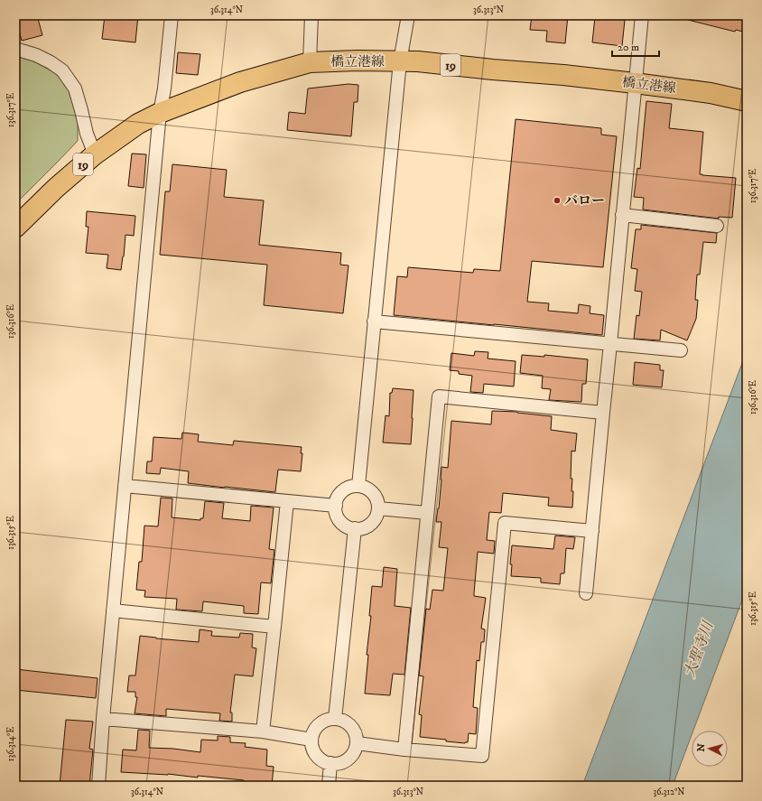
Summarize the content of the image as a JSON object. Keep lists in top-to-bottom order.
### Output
{
  "streets": {
    "main road": ["橋立港線", "19"]
  },
  "water": ["大聖寺川"],
  "places": ["バロー"],
  "scale_bar": "20 m",
  "north": "left",
  "coordinates": [
    "36.314°N",
    "36.313°N",
    "136.317°E",
    "136.316°E",
    "136.315°E",
    "136.314°E",
    "36.312°N"
  ]
}
